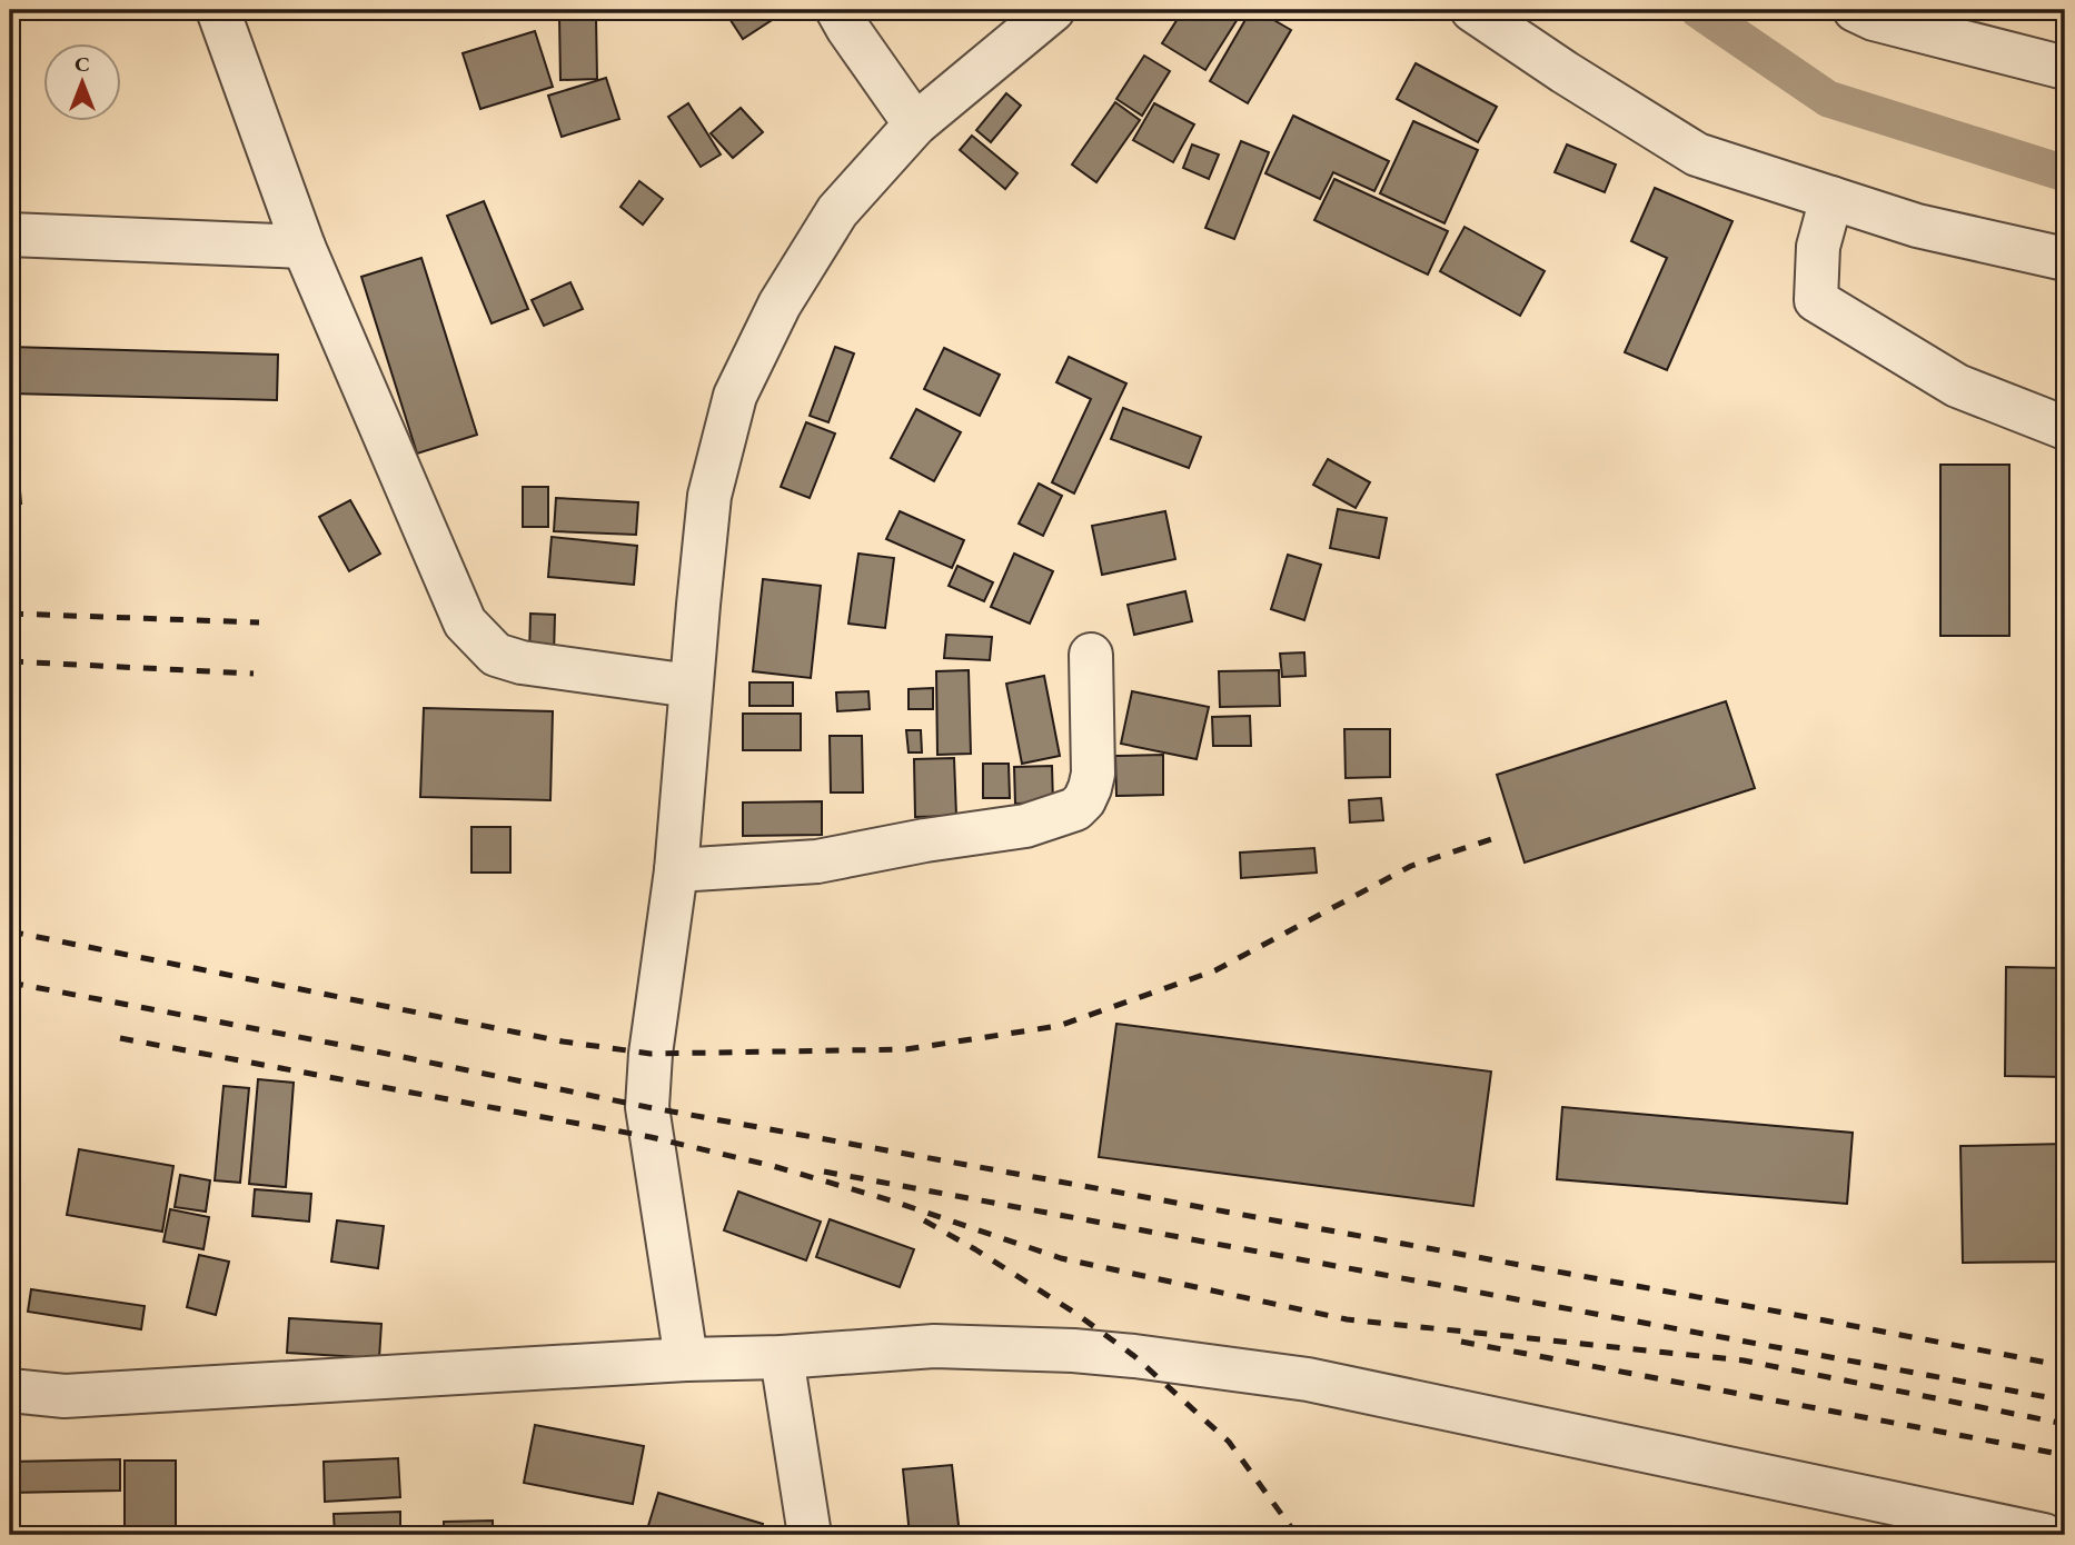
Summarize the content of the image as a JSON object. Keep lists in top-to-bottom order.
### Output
{
  "north": "top"
}
